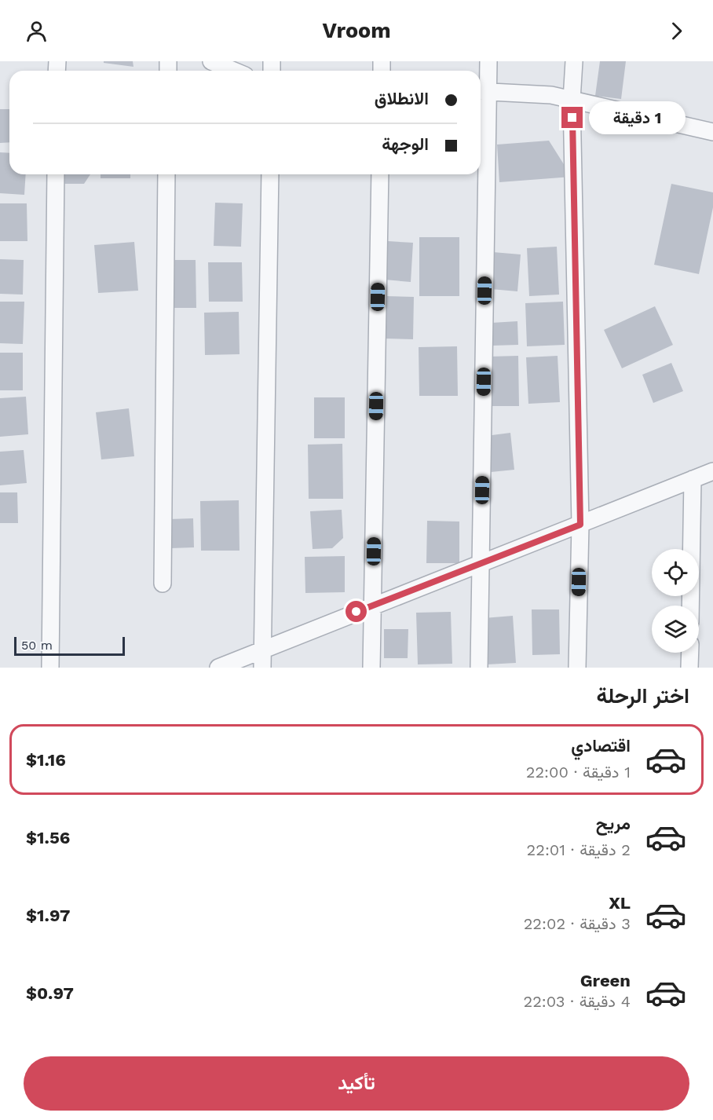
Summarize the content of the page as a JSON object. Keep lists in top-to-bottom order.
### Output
{
  "scale_bar": "50 m",
  "page": {
    "header": "Vroom",
    "banner": ["الانطلاق", "الوجهة"],
    "bubble": "1 دقيقة",
    "scale": "50 m",
    "heading": "اختر الرحلة",
    "list": [
      {
        "name": "اقتصادي",
        "note": "1 دقيقة · 22:00",
        "value": "$1.16"
      },
      {
        "name": "مريح",
        "note": "2 دقيقة · 22:01",
        "value": "$1.56"
      },
      {
        "name": "XL",
        "note": "3 دقيقة · 22:02",
        "value": "$1.97"
      },
      {
        "name": "Green",
        "note": "4 دقيقة · 22:03",
        "value": "$0.97"
      }
    ],
    "buttons": "تأكيد"
  }
}
